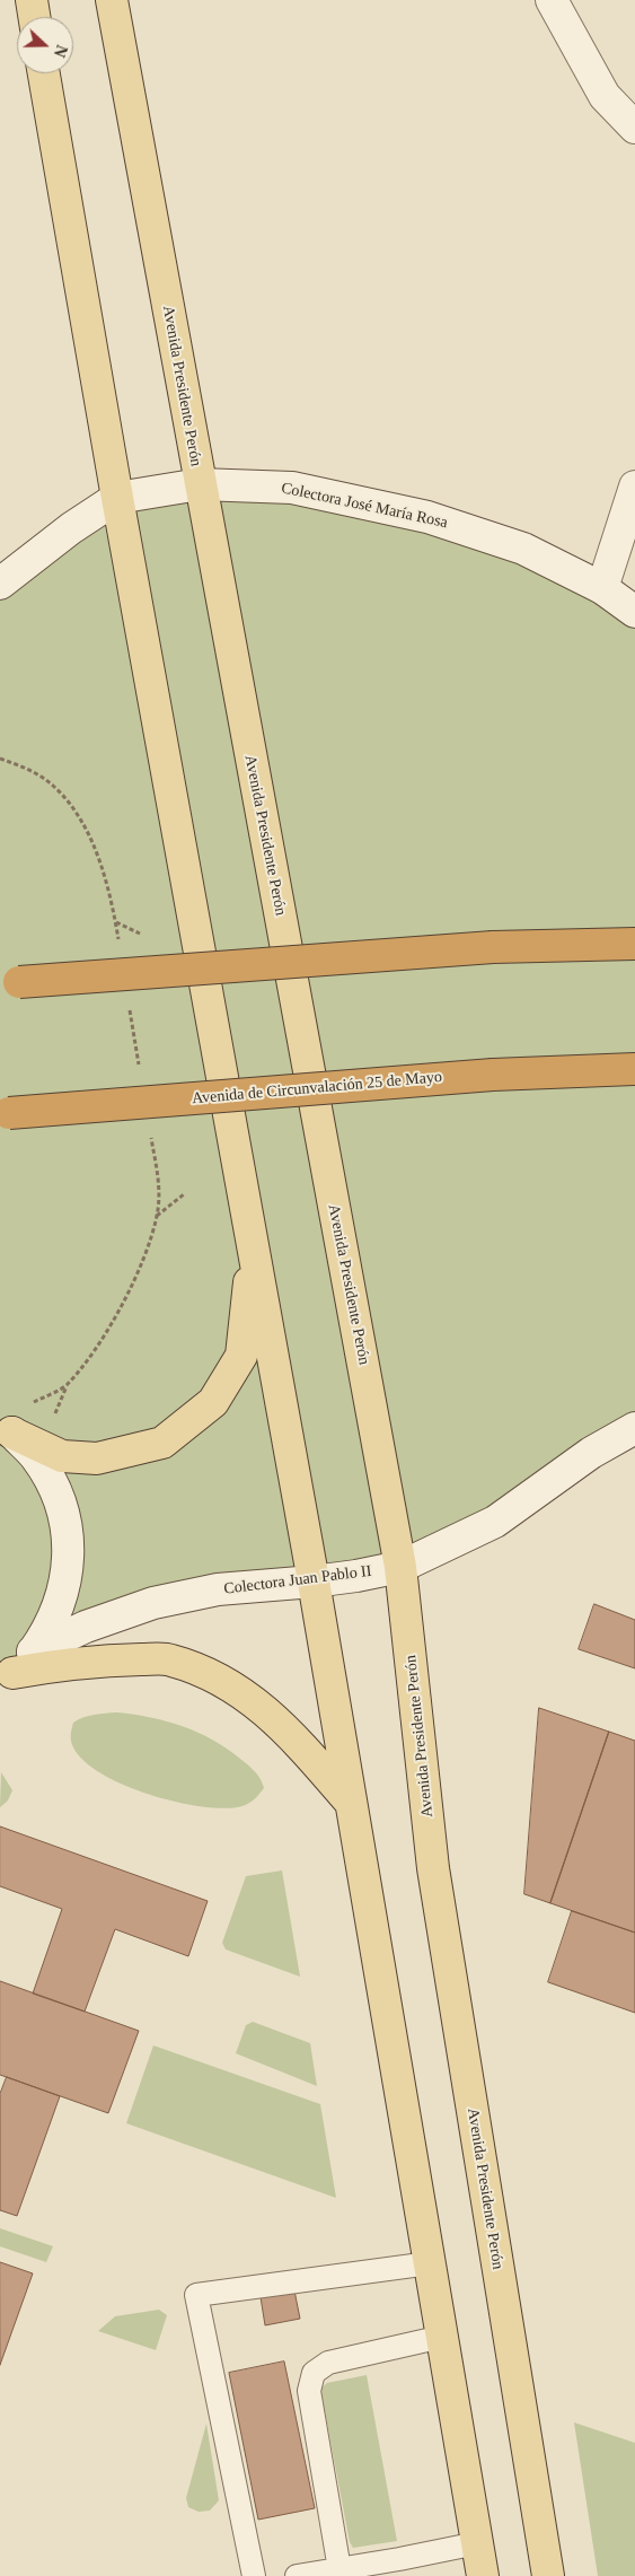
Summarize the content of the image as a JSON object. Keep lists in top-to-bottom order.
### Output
{
  "streets": {
    "highway": ["Avenida de Circunvalación 25 de Mayo"],
    "main road": ["Avenida Presidente Perón", "Colectora José María Rosa", "Colectora Juan Pablo II"]
  },
  "crossings": [
    ["Avenida Presidente Perón", "Colectora José María Rosa"],
    ["Avenida Presidente Perón", "Colectora Juan Pablo II"]
  ],
  "north": "right"
}
